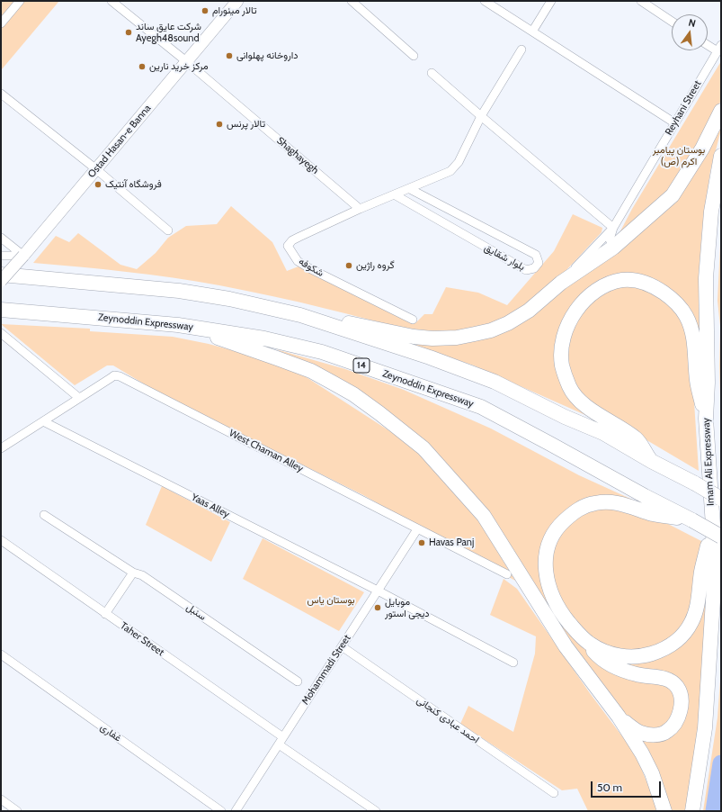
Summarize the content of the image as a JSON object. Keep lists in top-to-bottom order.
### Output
{
  "streets": {
    "highway": ["Zeynoddin Expressway", "14", "Imam Ali Expressway"],
    "main road": ["Ostad Hasan-e Banna"],
    "street": [
      "Reyhani Street",
      "Shaghayegh",
      "بلوار شقایق",
      "شکوفه",
      "West Chaman Alley",
      "Yaas Alley",
      "سنبل",
      "Taher Street",
      "Mohammadi Street",
      "احمد عبادی کنجانی",
      "غفاری"
    ]
  },
  "crossings": [
    ["Ostad Hasan-e Banna", "Shaghayegh"],
    ["Shaghayegh", "شکوفه"],
    ["Zeynoddin Expressway", "Imam Ali Expressway"],
    ["West Chaman Alley", "Mohammadi Street"],
    ["Yaas Alley", "Mohammadi Street"],
    ["Taher Street", "Mohammadi Street"],
    ["Mohammadi Street", "احمد عبادی کنجانی"]
  ],
  "parks": ["بوستان پیامبر اکرم (ص)", "بوستان یاس"],
  "places": [
    "تالار مینورام",
    "شرکت عایق ساند Ayegh48sound",
    "داروخانه پهلوانی",
    "مرکز خرید نارین",
    "تالار پرنس",
    "فروشگاه آنتیک",
    "گروه راژین",
    "Havas Panj",
    "موبایل دیجی استور"
  ],
  "scale_bar": "50 m",
  "north": "top"
}
